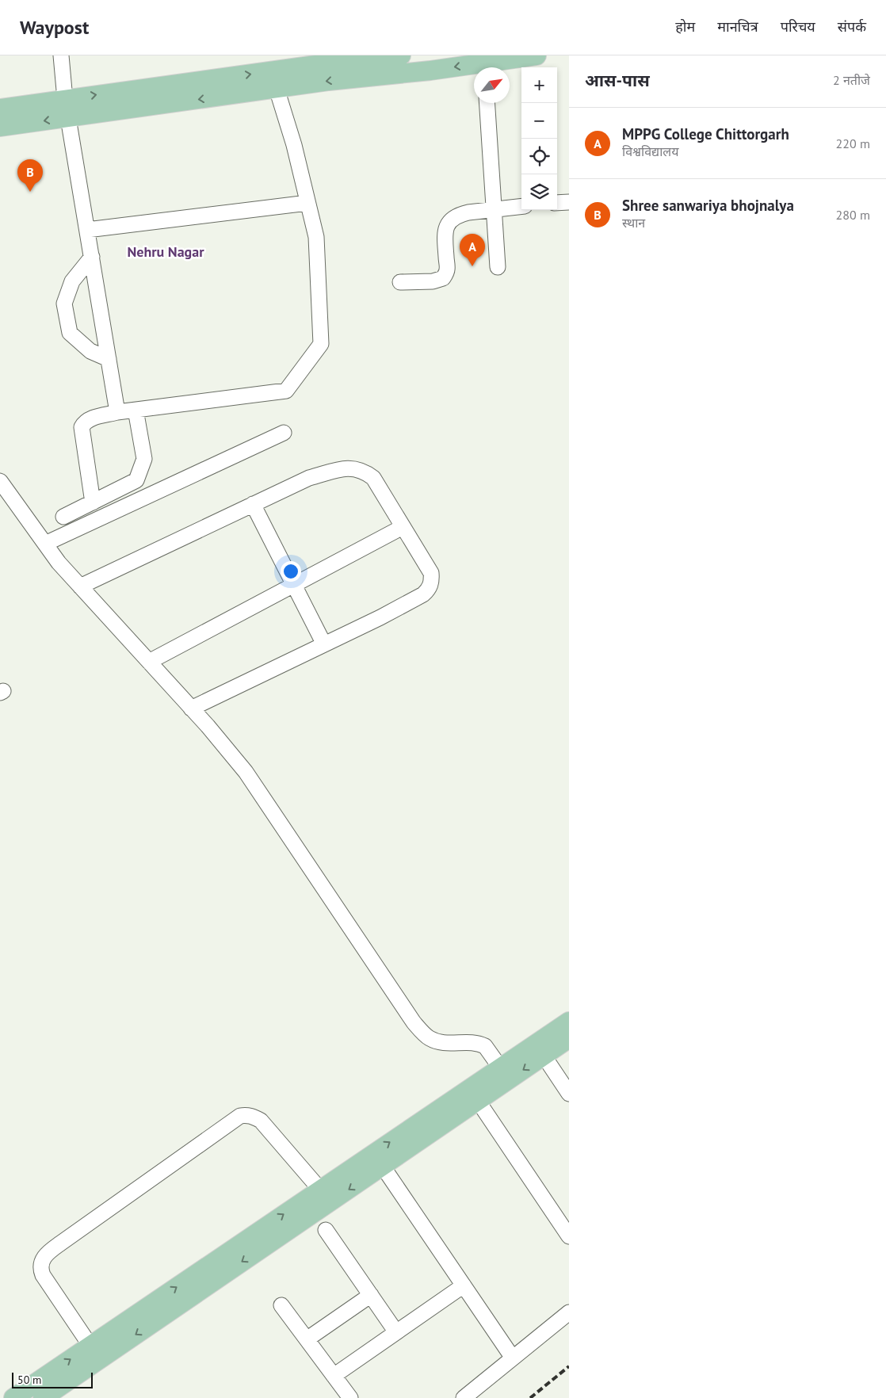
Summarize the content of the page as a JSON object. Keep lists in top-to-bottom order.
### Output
{
  "districts": ["Nehru Nagar"],
  "scale_bar": "50 m",
  "north": "top right",
  "page": {
    "header": "Waypost",
    "nav": [
      "होम",
      "मानचित्र",
      "परिचय",
      "संपर्क"
    ],
    "heading": ["आस-पास", "2 नतीजे"],
    "map_buttons": ["+", "−"],
    "list": [
      {
        "mark": "A",
        "name": "MPPG College Chittorgarh",
        "note": "विश्वविद्यालय",
        "value": "220 m"
      },
      {
        "mark": "B",
        "name": "Shree sanwariya bhojnalya",
        "note": "स्थान",
        "value": "280 m"
      }
    ],
    "pins": ["B", "A"],
    "scale": "50 m"
  }
}
